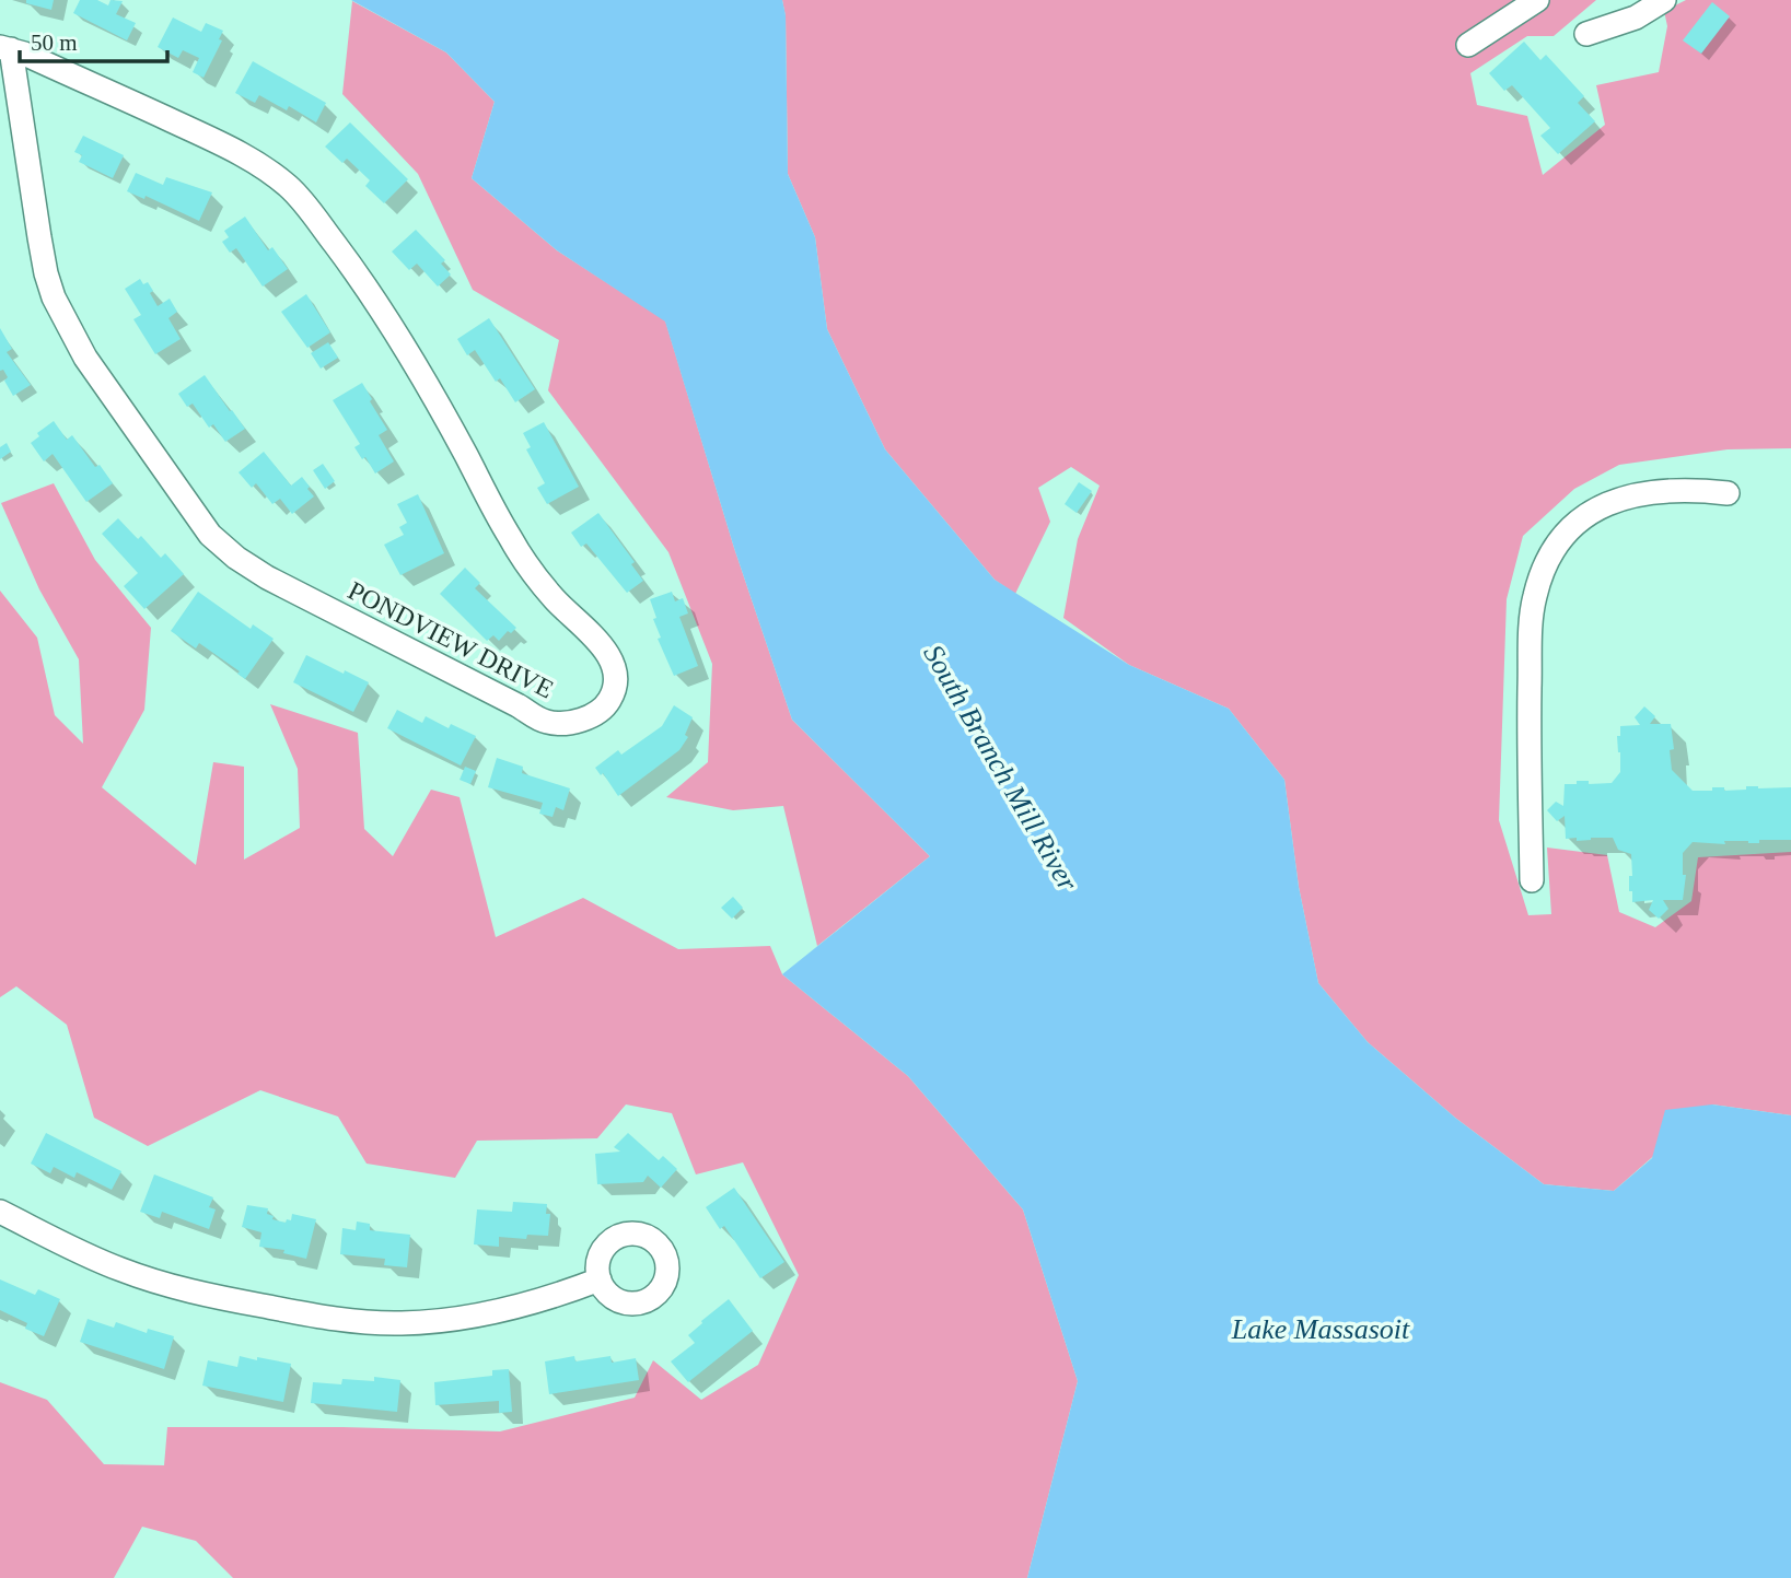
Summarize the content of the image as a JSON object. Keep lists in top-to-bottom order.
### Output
{
  "streets": {
    "street": ["PONDVIEW DRIVE"]
  },
  "water": ["South Branch Mill River", "Lake Massasoit"],
  "scale_bar": "50 m"
}
